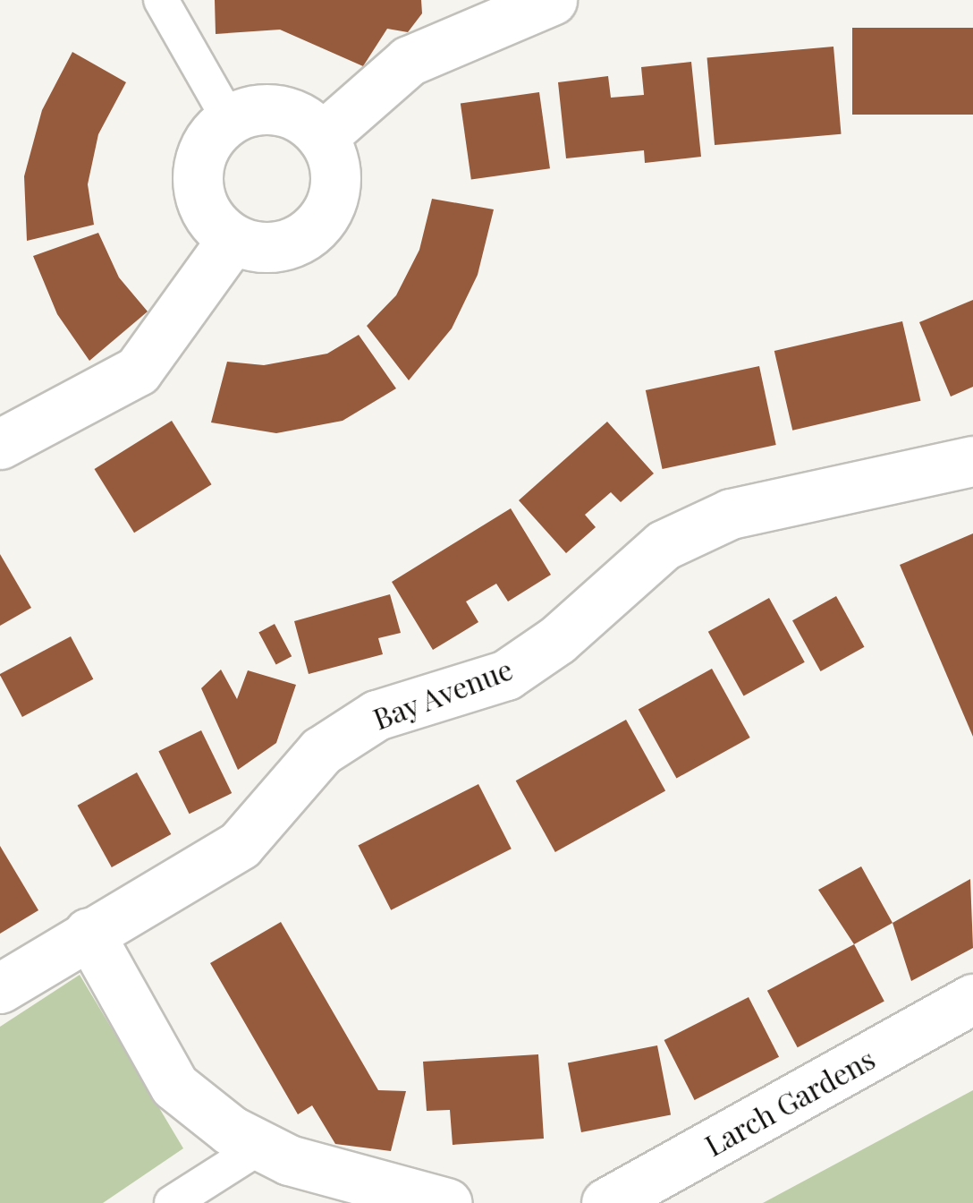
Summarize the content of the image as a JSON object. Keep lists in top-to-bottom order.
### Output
{
  "streets": {
    "street": ["Bay Avenue", "Larch Gardens"]
  }
}
